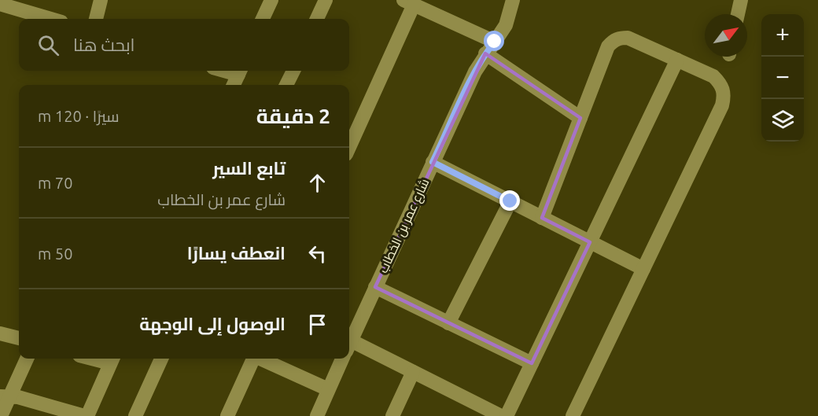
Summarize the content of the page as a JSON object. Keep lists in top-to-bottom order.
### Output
{
  "streets": {
    "street": ["شارع عمر بن الخطاب"]
  },
  "north": "top right",
  "page": {
    "map_buttons": ["+", "−"],
    "search": "ابحث هنا",
    "heading": ["2 دقيقة", "سيرًا · 120 m"],
    "list": [
      ["تابع السير", "شارع عمر بن الخطاب", "70 m"],
      ["انعطف يسارًا", "50 m"],
      "الوصول إلى الوجهة"
    ]
  }
}
